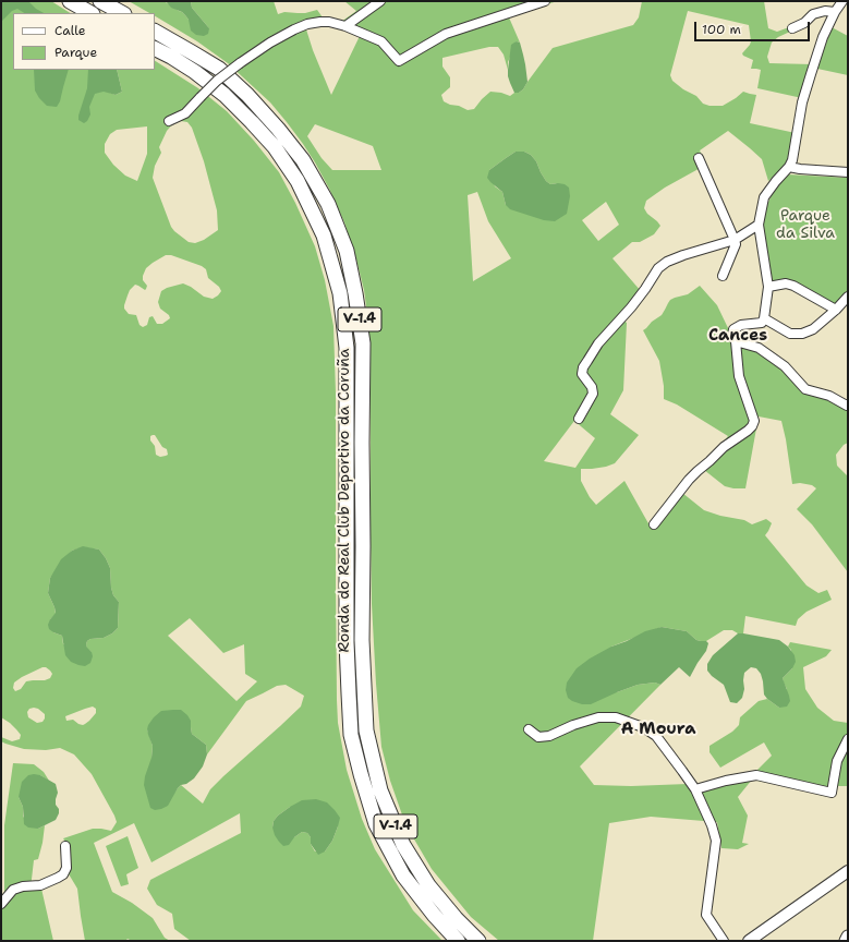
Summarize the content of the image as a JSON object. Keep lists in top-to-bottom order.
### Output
{
  "streets": {
    "highway": ["V-1.4", "Ronda do Real Club Deportivo da Coruña"]
  },
  "districts": ["Cances", "A Moura"],
  "parks": ["Parque da Silva"],
  "legend": ["Calle", "Parque"],
  "scale_bar": "100 m"
}
